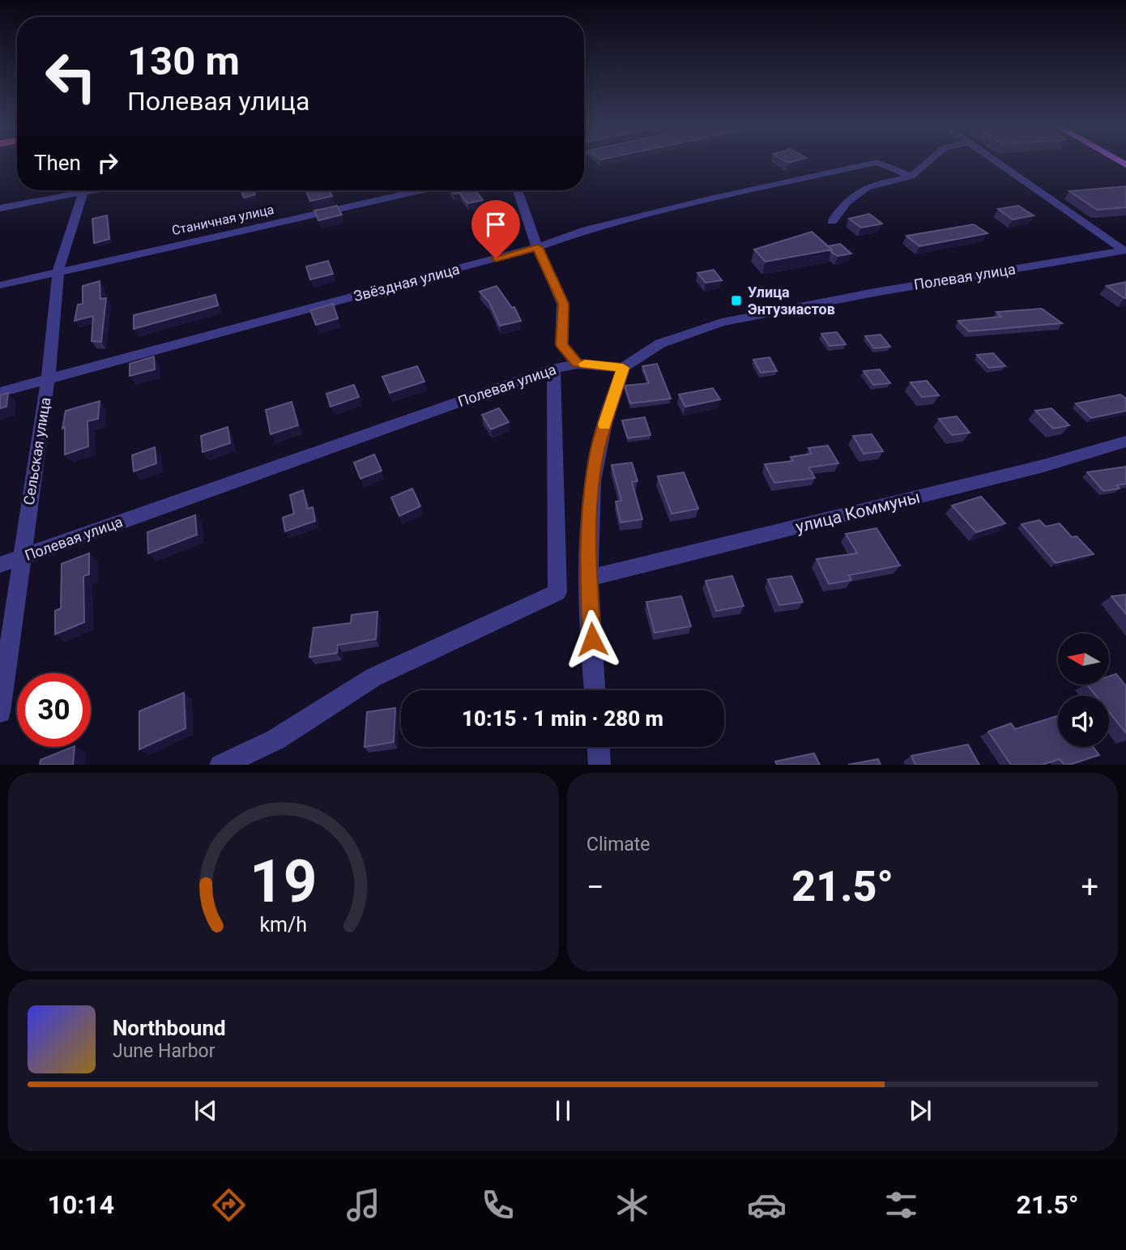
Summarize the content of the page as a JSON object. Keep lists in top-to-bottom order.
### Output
{
  "streets": {
    "street": [
      "Станичная улица",
      "Полевая улица",
      "Звёздная улица",
      "Сельская улица",
      "улица Коммуны"
    ]
  },
  "crossings": [
    ["Станичная улица", "Сельская улица"],
    ["Полевая улица", "Сельская улица"],
    ["Звёздная улица", "Сельская улица"]
  ],
  "places": {
    "transit": ["Улица Энтузиастов"]
  },
  "north": "left",
  "page": {
    "turn": ["130 m", "Полевая улица"],
    "then": "Then",
    "limit": "30",
    "trip": "10:15 · 1 min · 280 m",
    "tile": "Climate",
    "heat": ["−", "21.5°", "+"],
    "song": ["Northbound", "June Harbor"],
    "tabs": ["10:14", "21.5°"],
    "gauge": ["19", "km/h"]
  }
}
